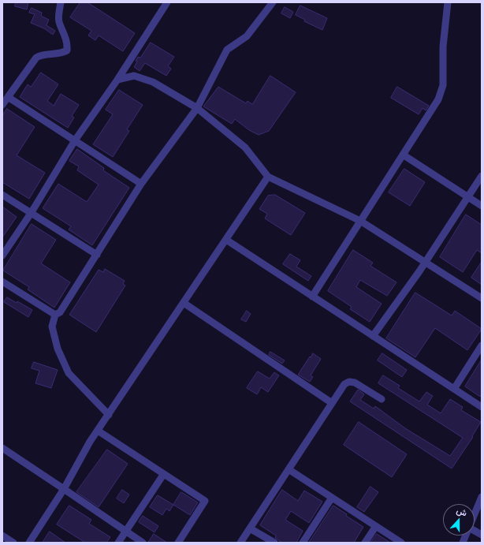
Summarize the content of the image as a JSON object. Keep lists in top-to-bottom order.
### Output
{
  "north": "top"
}
